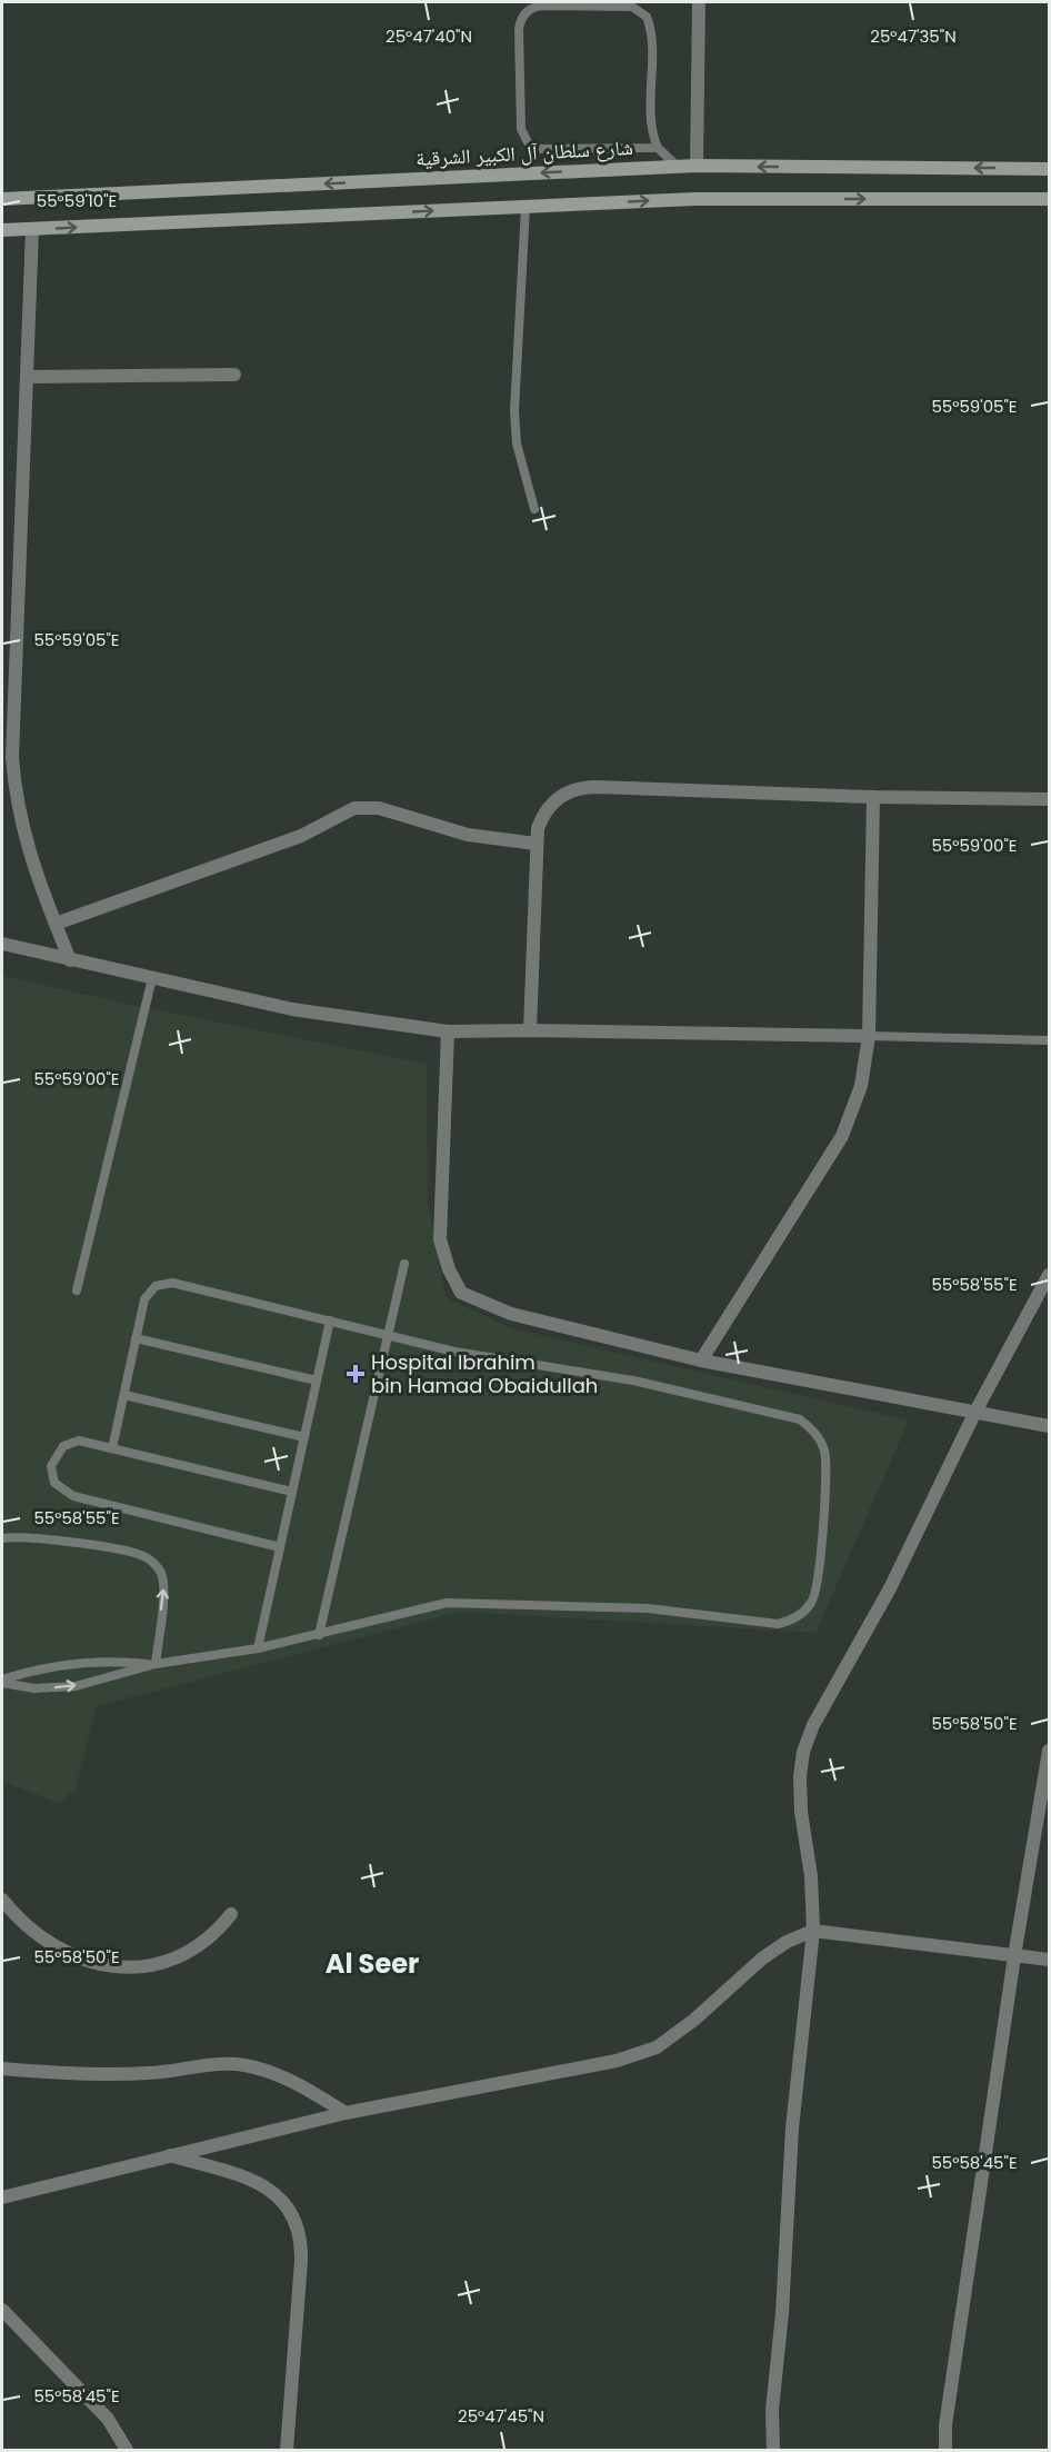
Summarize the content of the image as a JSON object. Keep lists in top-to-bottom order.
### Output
{
  "streets": {
    "main road": ["شارع سلطان آل الكبير الشرقية"]
  },
  "districts": ["Al Seer"],
  "places": {
    "health": ["Hospital Ibrahim bin Hamad Obaidullah"]
  },
  "coordinates": [
    "25°47'40\"N",
    "25°47'35\"N",
    "55°59'10\"E",
    "55°59'05\"E",
    "55°59'00\"E",
    "55°58'55\"E",
    "55°58'50\"E",
    "55°58'45\"E",
    "25°47'45\"N"
  ]
}
